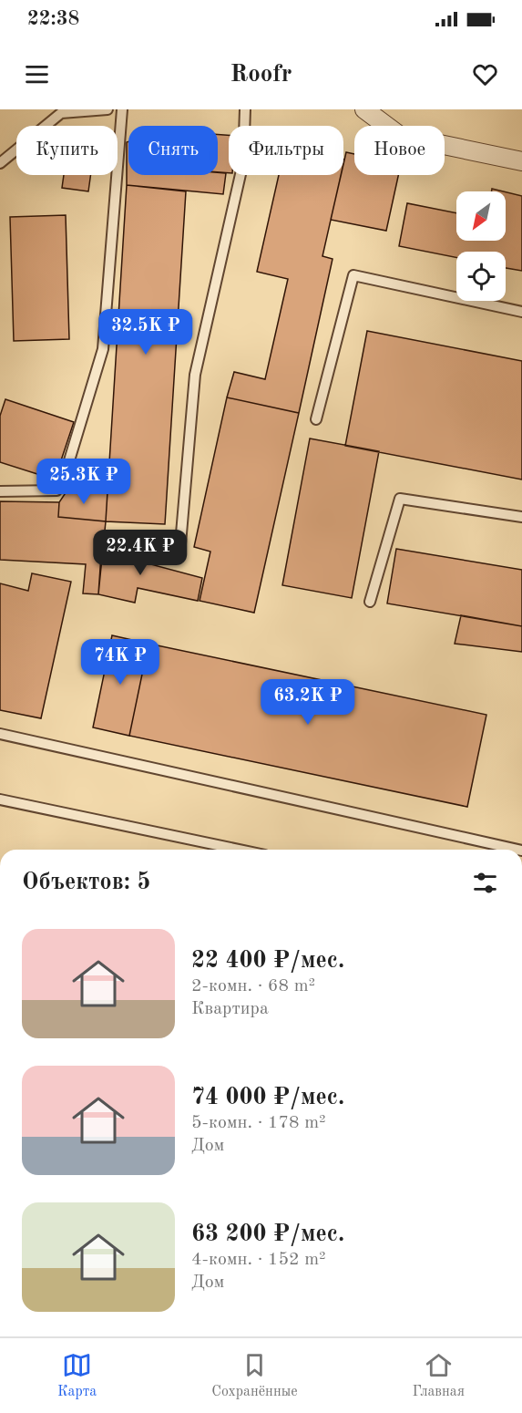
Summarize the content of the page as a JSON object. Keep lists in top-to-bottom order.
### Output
{
  "north": "bottom left",
  "page": {
    "status": "22:38",
    "header": "Roofr",
    "chip": [
      "Купить",
      "Снять",
      "Фильтры",
      "Новое"
    ],
    "price": [
      "32.5K ₽",
      "25.3K ₽",
      "22.4K ₽",
      "74K ₽",
      "63.2K ₽"
    ],
    "heading": "Объектов: 5",
    "list": [
      {
        "name": "22 400 ₽/мес.",
        "note": "2-комн. · 68 m² · Квартира"
      },
      {
        "name": "74 000 ₽/мес.",
        "note": "5-комн. · 178 m² · Дом"
      },
      {
        "name": "63 200 ₽/мес.",
        "note": "4-комн. · 152 m² · Дом"
      }
    ],
    "tabs": ["Карта", "Сохранённые", "Главная"]
  }
}
